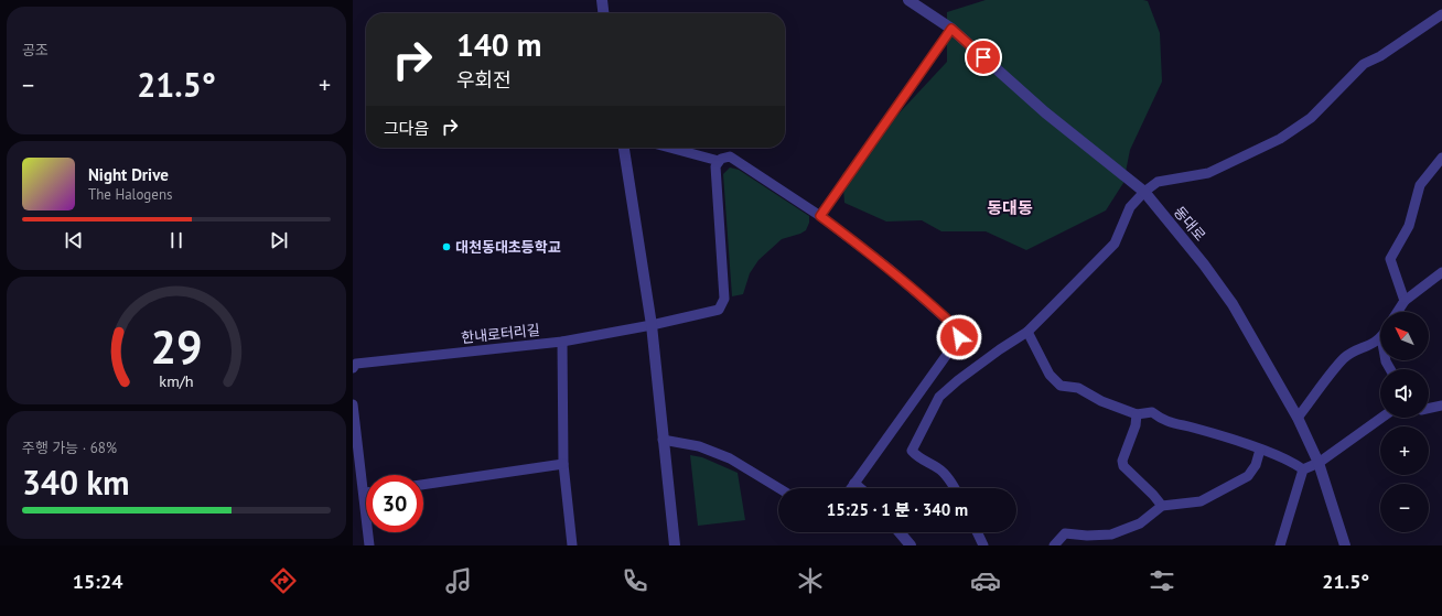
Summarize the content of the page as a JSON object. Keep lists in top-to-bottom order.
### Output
{
  "streets": {
    "street": ["동대로", "한내로터리길"]
  },
  "districts": ["동대동"],
  "places": ["대천동대초등학교"],
  "north": "top left",
  "page": {
    "tile": [
      "공조",
      ["주행 가능 · 68%", "340 km"]
    ],
    "turn": ["140 m", "우회전"],
    "heat": ["−", "21.5°", "+"],
    "then": "그다음",
    "song": ["Night Drive", "The Halogens"],
    "map_buttons": ["+", "−"],
    "limit": "30",
    "trip": "15:25 · 1 분 · 340 m",
    "tabs": ["15:24", "21.5°"],
    "gauge": ["29", "km/h"]
  }
}
